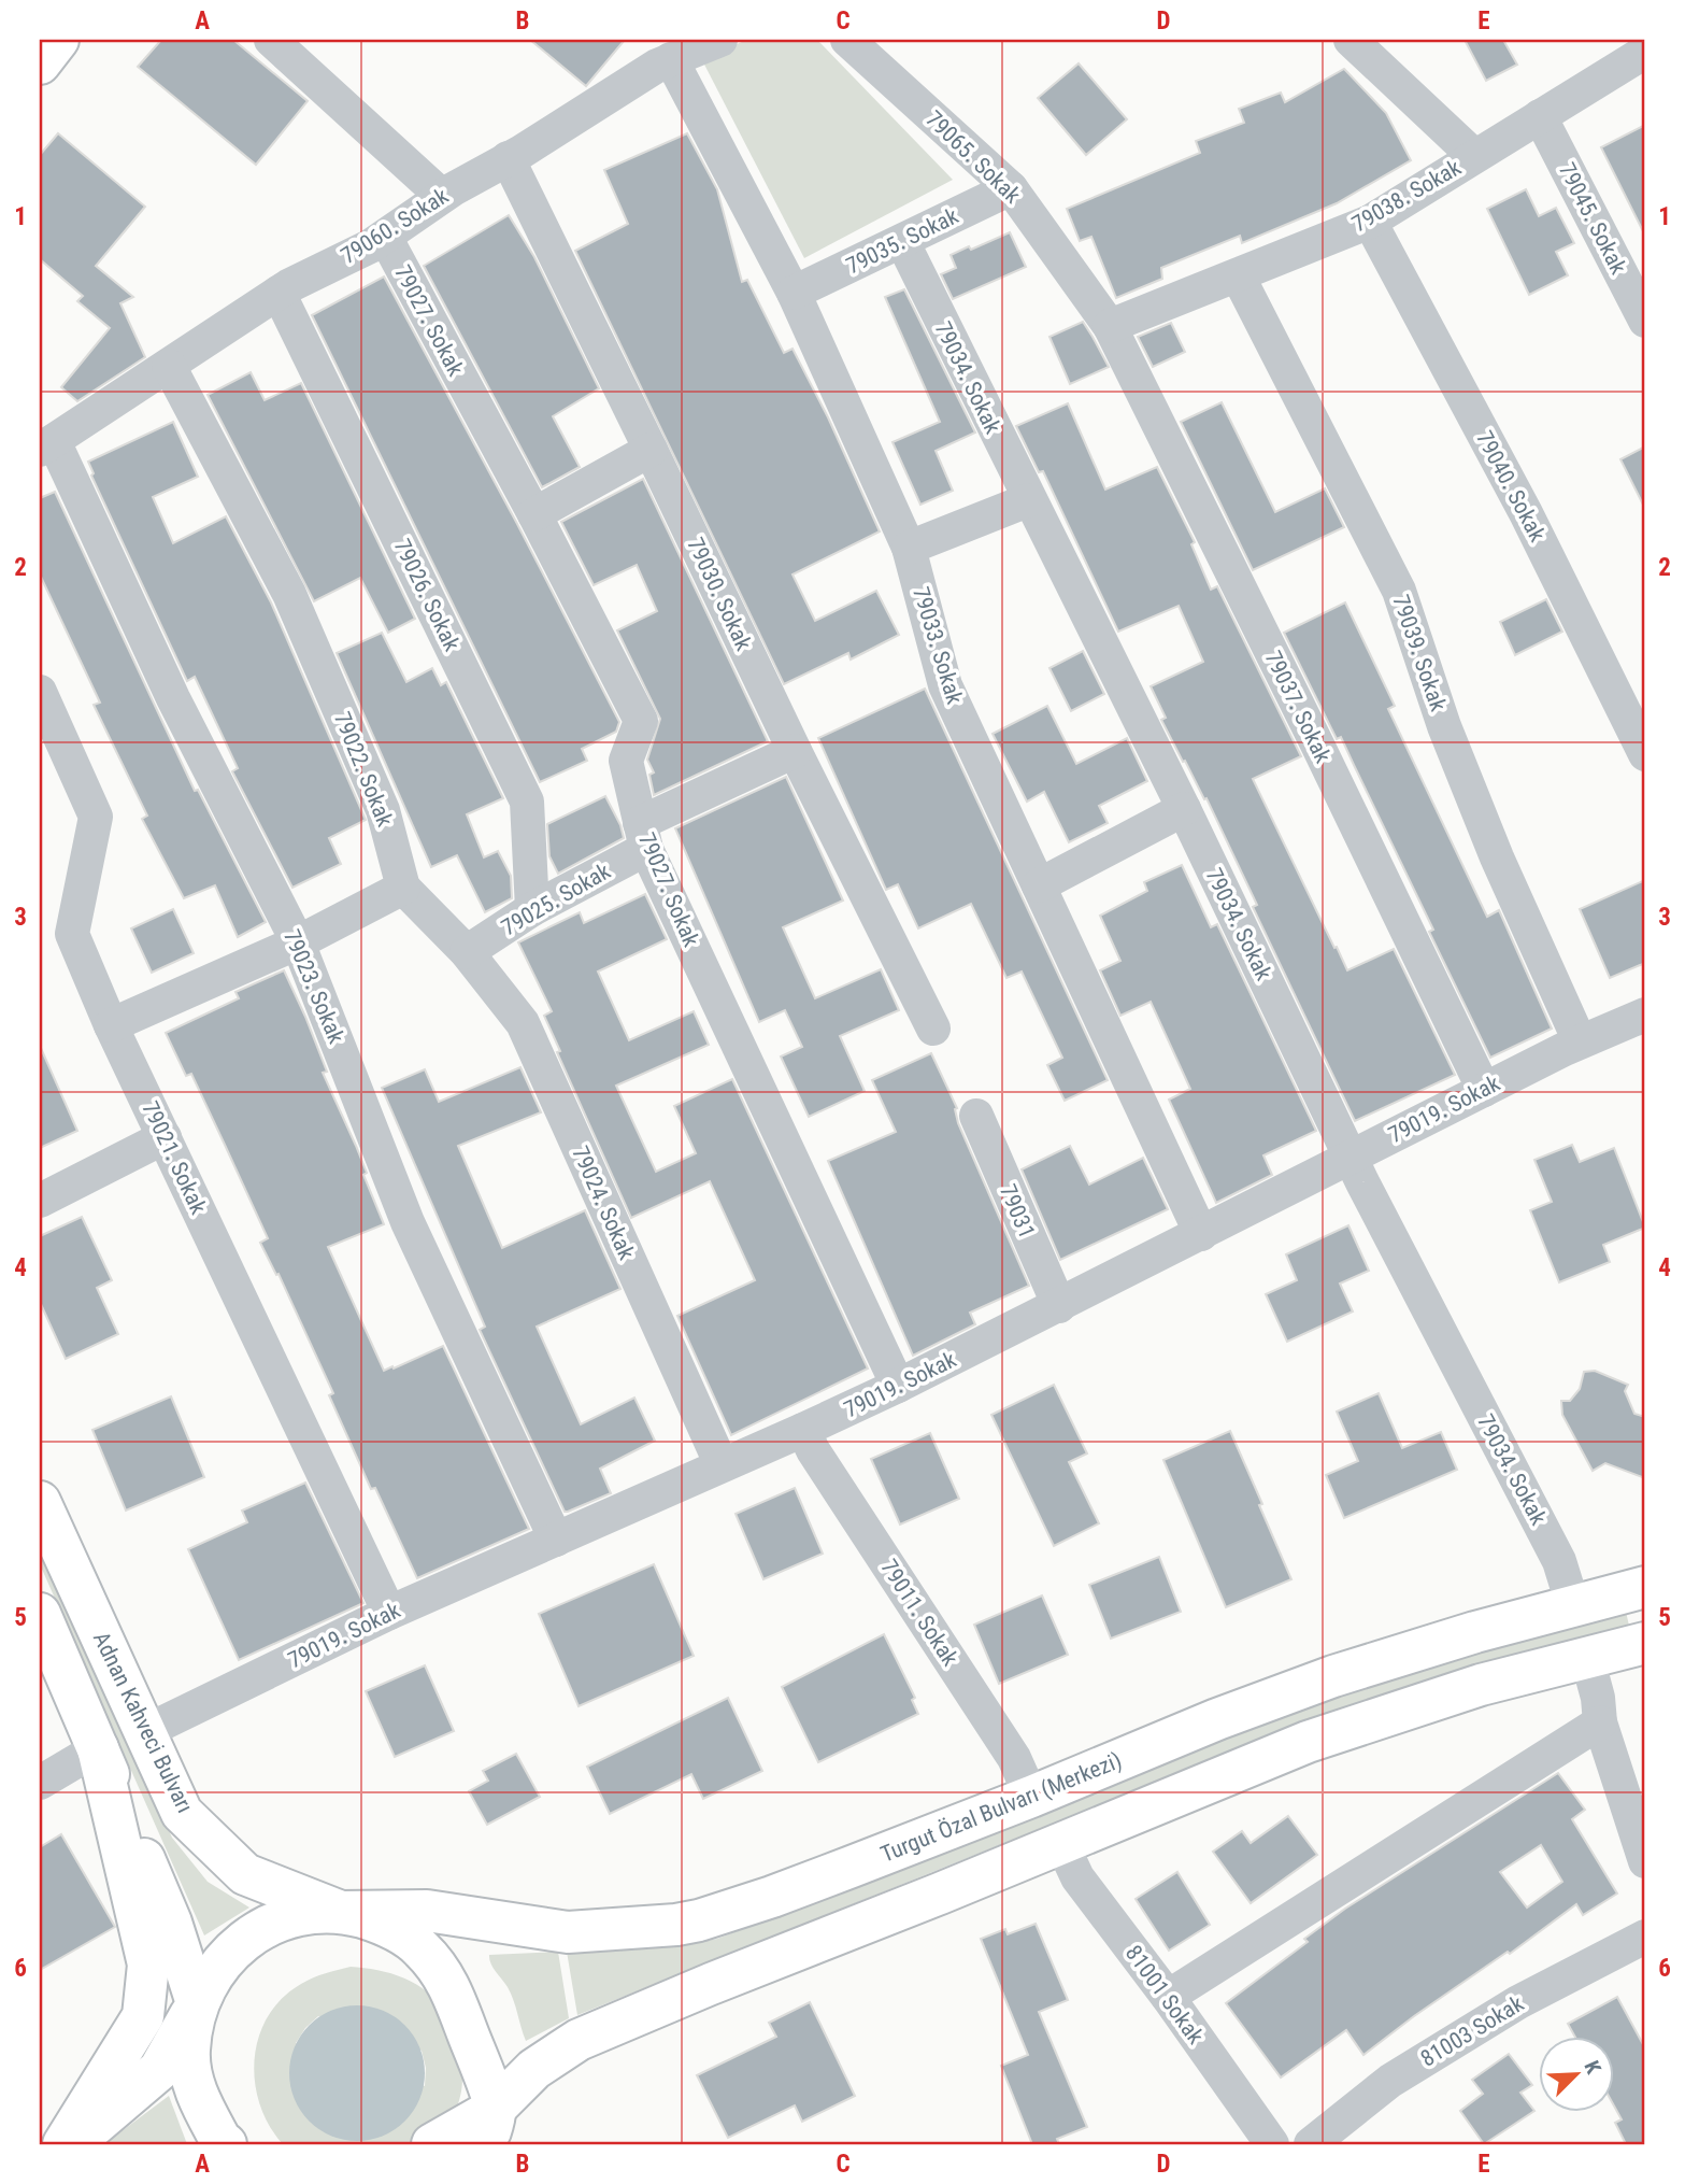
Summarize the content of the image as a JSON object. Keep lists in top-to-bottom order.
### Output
{
  "streets": {
    "main road": ["Adnan Kahveci Bulvarı", "Turgut Özal Bulvarı (Merkezi)"],
    "street": [
      "79065. Sokak",
      "79038. Sokak",
      "79045. Sokak",
      "79060. Sokak",
      "79035. Sokak",
      "79027. Sokak",
      "79034. Sokak",
      "79040. Sokak",
      "79030. Sokak",
      "79026. Sokak",
      "79033. Sokak",
      "79039. Sokak",
      "79037. Sokak",
      "79022. Sokak",
      "79025. Sokak",
      "79023. Sokak",
      "79019. Sokak",
      "79021. Sokak",
      "79024. Sokak",
      "79031",
      "79011. Sokak",
      "81001 Sokak",
      "81003 Sokak"
    ]
  },
  "crossings": [
    ["79065. Sokak", "79038. Sokak"],
    ["79065. Sokak", "79035. Sokak"],
    ["79065. Sokak", "79037. Sokak"],
    ["79038. Sokak", "79045. Sokak"],
    ["79038. Sokak", "79040. Sokak"],
    ["79038. Sokak", "79039. Sokak"],
    ["79038. Sokak", "79037. Sokak"],
    ["79060. Sokak", "79027. Sokak"],
    ["79060. Sokak", "79030. Sokak"],
    ["79060. Sokak", "79026. Sokak"],
    ["79060. Sokak", "79033. Sokak"],
    ["79060. Sokak", "79022. Sokak"],
    ["79060. Sokak", "79023. Sokak"],
    ["79035. Sokak", "79034. Sokak"],
    ["79035. Sokak", "79033. Sokak"],
    ["79027. Sokak", "79025. Sokak"],
    ["79027. Sokak", "79019. Sokak"],
    ["79034. Sokak", "79019. Sokak"],
    ["79034. Sokak", "Turgut Özal Bulvarı (Merkezi)"],
    ["79030. Sokak", "79025. Sokak"],
    ["79026. Sokak", "79025. Sokak"],
    ["79033. Sokak", "79019. Sokak"],
    ["79039. Sokak", "79019. Sokak"],
    ["79037. Sokak", "79019. Sokak"],
    ["79022. Sokak", "79024. Sokak"],
    ["79025. Sokak", "79024. Sokak"],
    ["79023. Sokak", "79019. Sokak"],
    ["79019. Sokak", "79021. Sokak"],
    ["79019. Sokak", "79024. Sokak"],
    ["79019. Sokak", "79031"],
    ["79019. Sokak", "79011. Sokak"],
    ["79019. Sokak", "Adnan Kahveci Bulvarı"],
    ["79011. Sokak", "Turgut Özal Bulvarı (Merkezi)"],
    ["Adnan Kahveci Bulvarı", "Turgut Özal Bulvarı (Merkezi)"]
  ],
  "north": "top right",
  "grid": {
    "columns": [
      "A",
      "B",
      "C",
      "D",
      "E"
    ],
    "rows": [
      "1",
      "2",
      "3",
      "4",
      "5",
      "6"
    ]
  }
}
